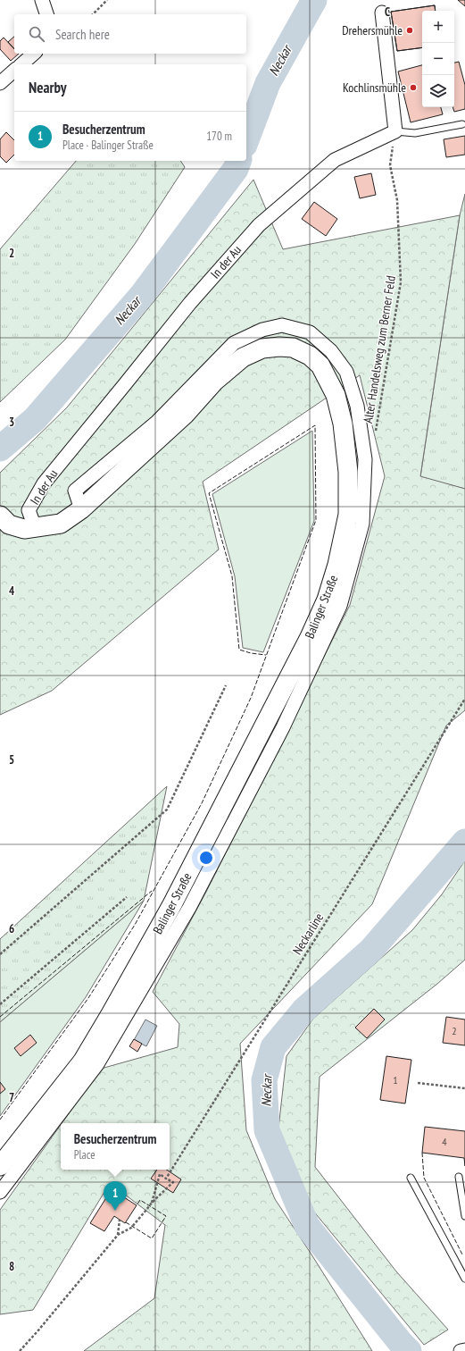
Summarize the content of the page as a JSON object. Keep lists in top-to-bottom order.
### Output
{
  "streets": {
    "main road": ["Balinger Straße"],
    "street": ["In der Au"],
    "path": ["Alter Handelsweg zum Berner Feld", "Neckarline"]
  },
  "crossings": [
    ["In der Au", "Alter Handelsweg zum Berner Feld"],
    ["In der Au", "Balinger Straße"]
  ],
  "water": ["Neckar"],
  "places": ["Drehersmühle", "Kochlinsmühle"],
  "house_numbers": ["2", "1", "4"],
  "page": {
    "map_buttons": ["+", "−"],
    "search": "Search here",
    "heading": "Nearby",
    "list": [
      {
        "mark": "1",
        "name": "Besucherzentrum",
        "note": "Place · Balinger Straße",
        "value": "170 m"
      }
    ],
    "popup": ["Besucherzentrum", "Place"],
    "pins": "1"
  },
  "grid": {
    "columns": ["C"],
    "rows": [
      "2",
      "3",
      "4",
      "5",
      "6",
      "7",
      "8"
    ]
  }
}
